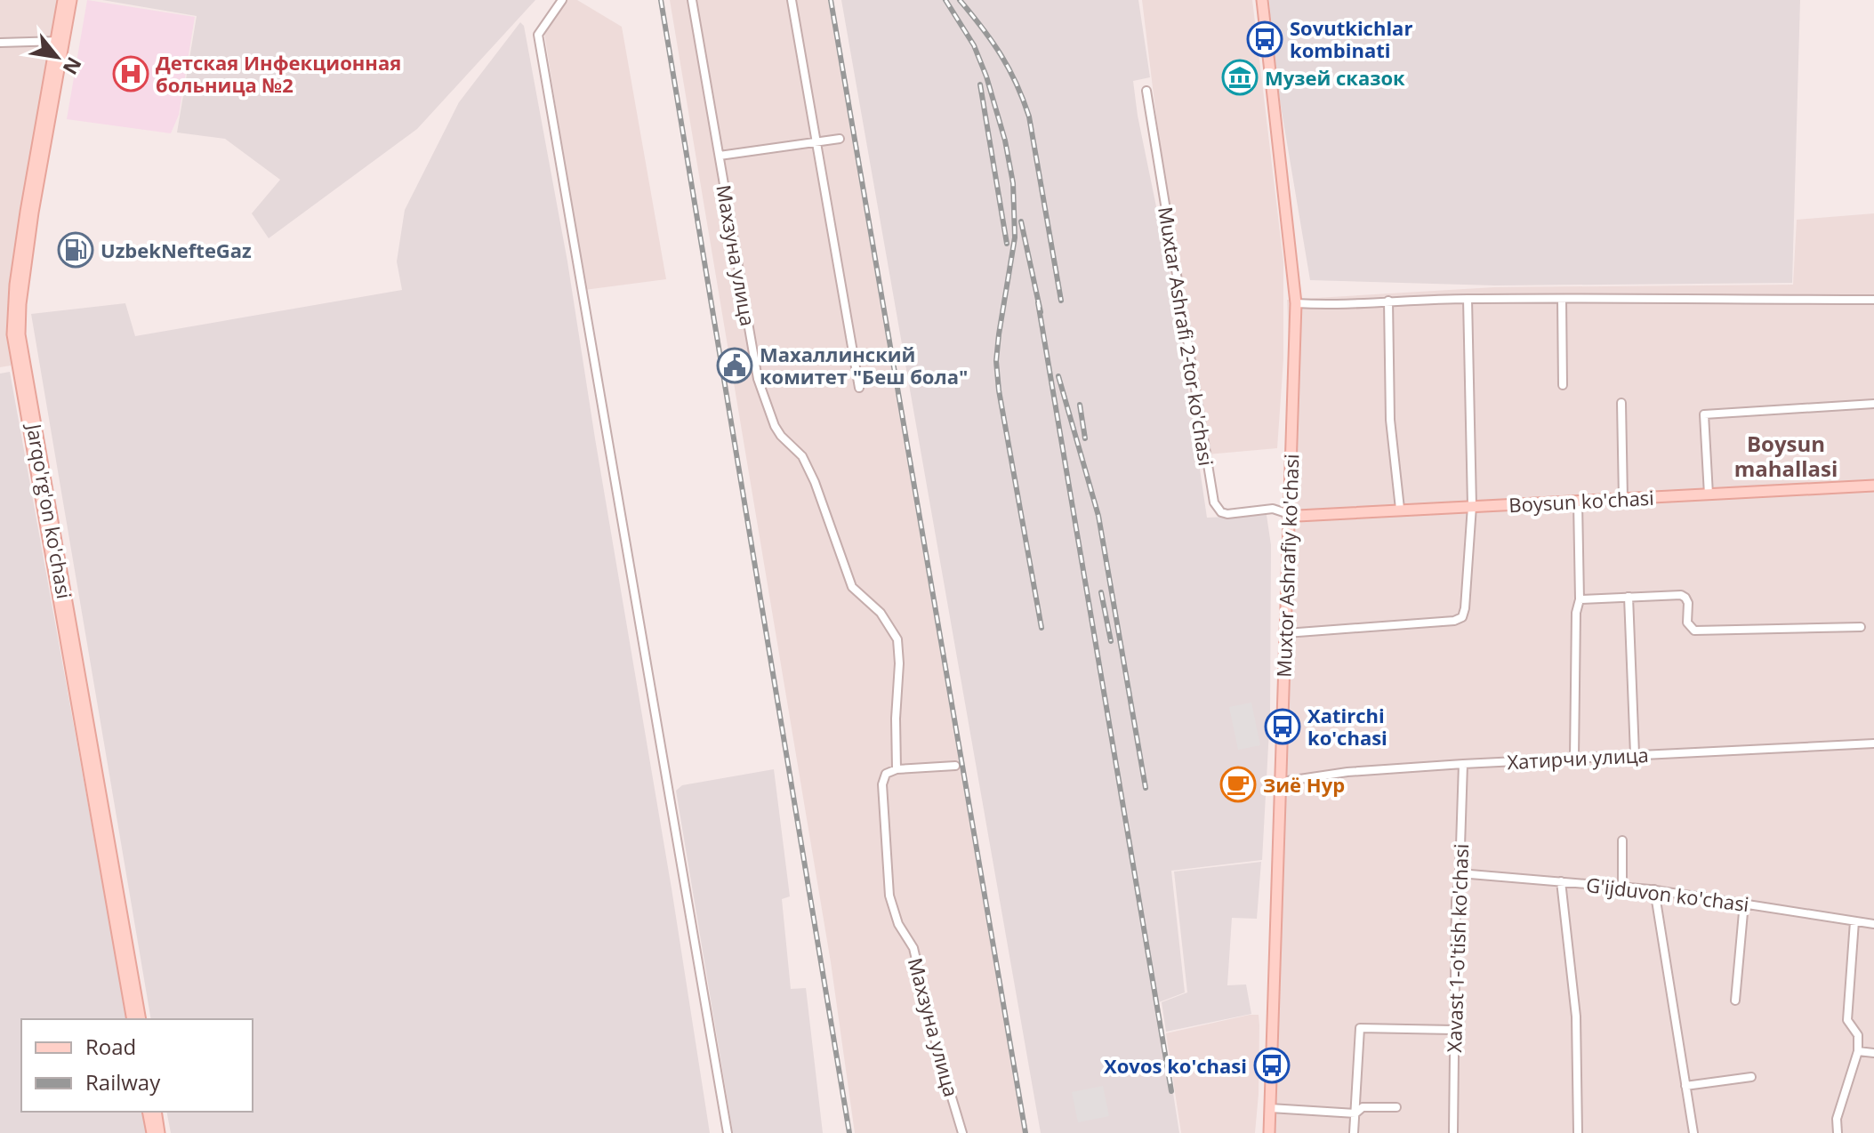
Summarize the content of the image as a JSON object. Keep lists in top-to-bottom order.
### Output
{
  "streets": {
    "main road": ["Boysun ko'chasi", "Jarqo'rg'on ko'chasi", "Muxtor Ashrafiy ko'chasi"],
    "street": [
      "Махзуна улица",
      "Muxtar Ashrafi 2-tor ko'chasi",
      "Хатирчи улица",
      "G'ijduvon ko'chasi",
      "Xavast 1-o'tish ko'chasi"
    ]
  },
  "crossings": [
    ["Muxtar Ashrafi 2-tor ko'chasi", "Boysun ko'chasi"],
    ["Muxtar Ashrafi 2-tor ko'chasi", "Muxtor Ashrafiy ko'chasi"],
    ["Boysun ko'chasi", "Muxtor Ashrafiy ko'chasi"],
    ["Muxtor Ashrafiy ko'chasi", "Хатирчи улица"],
    ["Хатирчи улица", "Xavast 1-o'tish ko'chasi"],
    ["G'ijduvon ko'chasi", "Xavast 1-o'tish ko'chasi"]
  ],
  "districts": ["Boysun mahallasi"],
  "places": {
    "bus stop": ["Sovutkichlar kombinati", "Xatirchi ko'chasi", "Xovos ko'chasi"],
    "hospital": ["Детская Инфекционная больница №2"],
    "museum": ["Музей сказок"],
    "fuel station": ["UzbekNefteGaz"],
    "public building": ["Махаллинский комитет \"Беш бола\""],
    "cafe": ["Зиё Нур"]
  },
  "legend": ["Road", "Railway"],
  "north": "bottom right"
}
